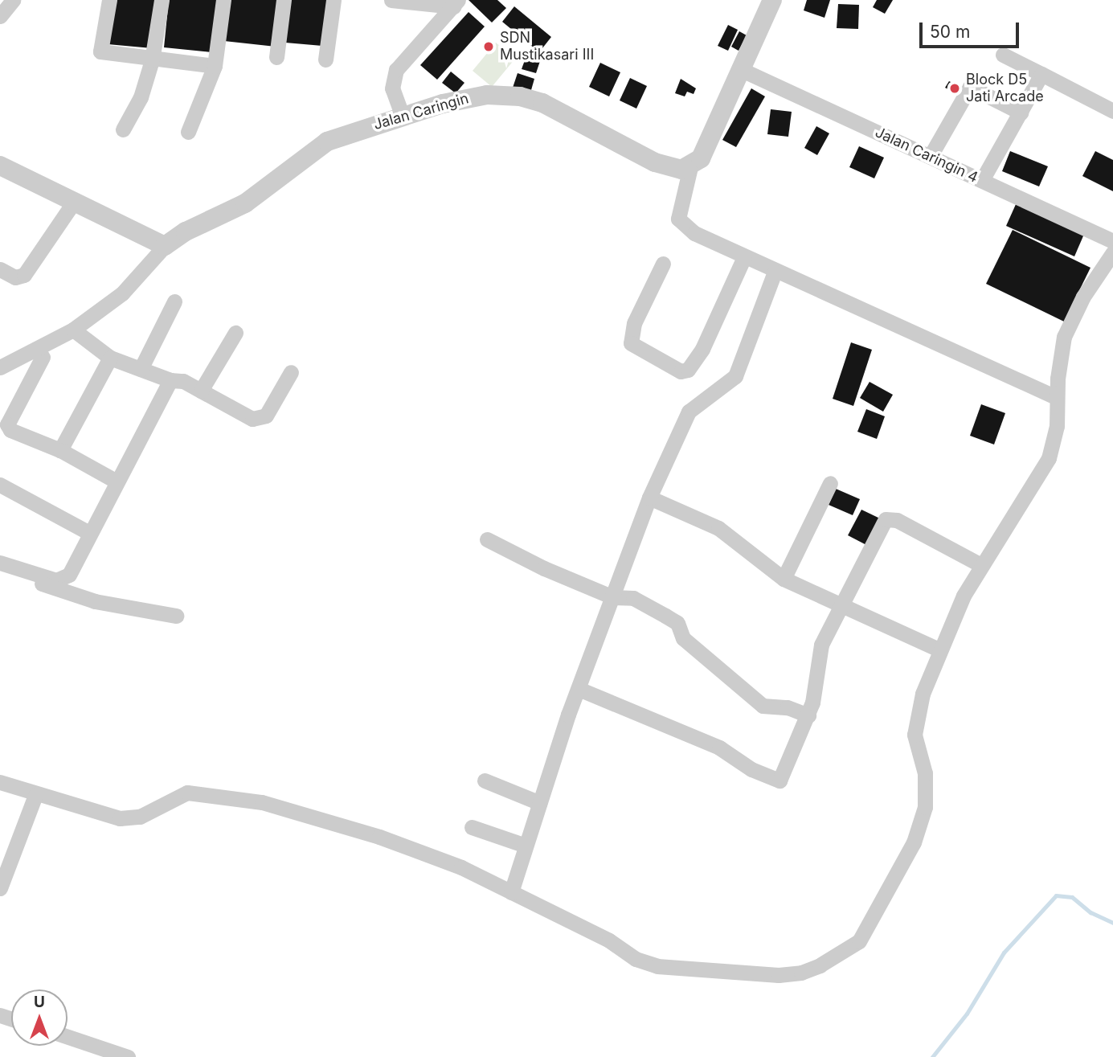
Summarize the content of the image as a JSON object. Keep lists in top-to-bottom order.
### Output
{
  "streets": {
    "street": ["Jalan Caringin", "Jalan Caringin 4"]
  },
  "places": ["SDN Mustikasari III", "Block D5 Jati Arcade"],
  "scale_bar": "50 m",
  "north": "top"
}
